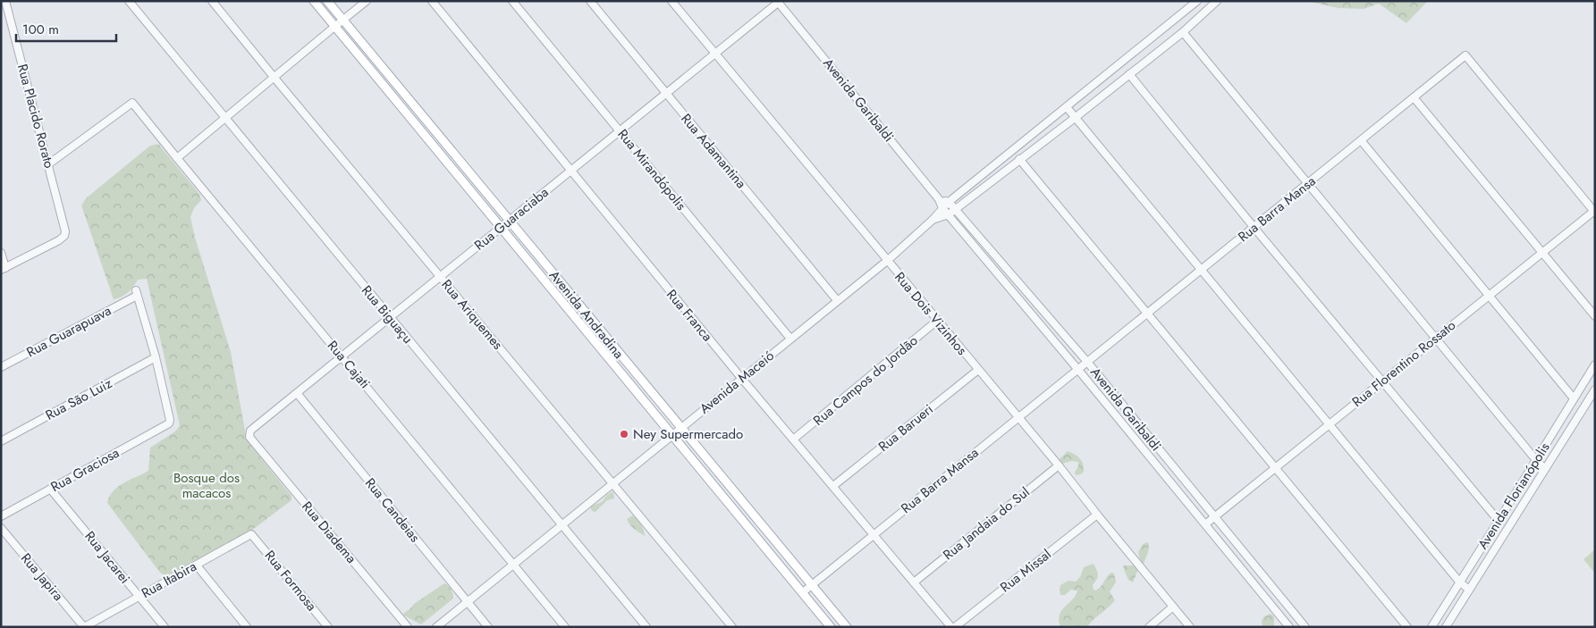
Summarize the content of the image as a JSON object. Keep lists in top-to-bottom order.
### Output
{
  "streets": {
    "main road": ["Avenida Andradina"],
    "street": [
      "Avenida Garibaldi",
      "Rua Placido Rorato",
      "Rua Adamantina",
      "Rua Mirandópolis",
      "Rua Barra Mansa",
      "Rua Guaraciaba",
      "Rua Dois Vizinhos",
      "Rua Biguaçu",
      "Rua Ariquemes",
      "Rua Franca",
      "Rua Guarapuava",
      "Rua Florentino Rossato",
      "Rua Cajati",
      "Rua Campos do Jordão",
      "Avenida Maceió",
      "Rua São Luiz",
      "Rua Barueri",
      "Rua Graciosa",
      "Avenida Florianópolis",
      "Rua Candeias",
      "Rua Jandaia do Sul",
      "Rua Diadema",
      "Rua Jacarei",
      "Rua Missal",
      "Rua Japira",
      "Rua Itabira",
      "Rua Formosa"
    ]
  },
  "crossings": [
    ["Avenida Garibaldi", "Rua Barra Mansa"],
    ["Avenida Garibaldi", "Rua Guaraciaba"],
    ["Avenida Garibaldi", "Rua Florentino Rossato"],
    ["Avenida Garibaldi", "Avenida Maceió"],
    ["Rua Placido Rorato", "Rua Cajati"],
    ["Rua Adamantina", "Rua Guaraciaba"],
    ["Rua Adamantina", "Avenida Maceió"],
    ["Rua Mirandópolis", "Rua Guaraciaba"],
    ["Rua Mirandópolis", "Avenida Maceió"],
    ["Rua Barra Mansa", "Rua Dois Vizinhos"],
    ["Rua Barra Mansa", "Avenida Andradina"],
    ["Rua Barra Mansa", "Rua Franca"],
    ["Rua Barra Mansa", "Rua Florentino Rossato"],
    ["Rua Guaraciaba", "Rua Dois Vizinhos"],
    ["Rua Guaraciaba", "Rua Biguaçu"],
    ["Rua Guaraciaba", "Rua Ariquemes"],
    ["Rua Guaraciaba", "Avenida Andradina"],
    ["Rua Guaraciaba", "Rua Franca"],
    ["Rua Guaraciaba", "Rua Cajati"],
    ["Rua Guaraciaba", "Rua Candeias"],
    ["Rua Guaraciaba", "Rua Diadema"],
    ["Rua Dois Vizinhos", "Rua Campos do Jordão"],
    ["Rua Dois Vizinhos", "Avenida Maceió"],
    ["Rua Dois Vizinhos", "Rua Barueri"],
    ["Rua Dois Vizinhos", "Rua Jandaia do Sul"],
    ["Rua Dois Vizinhos", "Rua Missal"],
    ["Rua Biguaçu", "Avenida Maceió"],
    ["Rua Ariquemes", "Avenida Maceió"],
    ["Avenida Andradina", "Avenida Maceió"],
    ["Rua Franca", "Rua Campos do Jordão"],
    ["Rua Franca", "Avenida Maceió"],
    ["Rua Franca", "Rua Barueri"],
    ["Rua Franca", "Rua Jandaia do Sul"],
    ["Rua Guarapuava", "Rua São Luiz"],
    ["Rua Guarapuava", "Rua Graciosa"],
    ["Rua Cajati", "Avenida Maceió"],
    ["Avenida Maceió", "Rua Candeias"],
    ["Rua São Luiz", "Rua Graciosa"],
    ["Rua Graciosa", "Rua Jacarei"],
    ["Rua Jacarei", "Rua Itabira"],
    ["Rua Japira", "Rua Itabira"],
    ["Rua Itabira", "Rua Formosa"]
  ],
  "parks": ["Bosque dos macacos"],
  "places": ["Ney Supermercado"],
  "scale_bar": "100 m"
}
